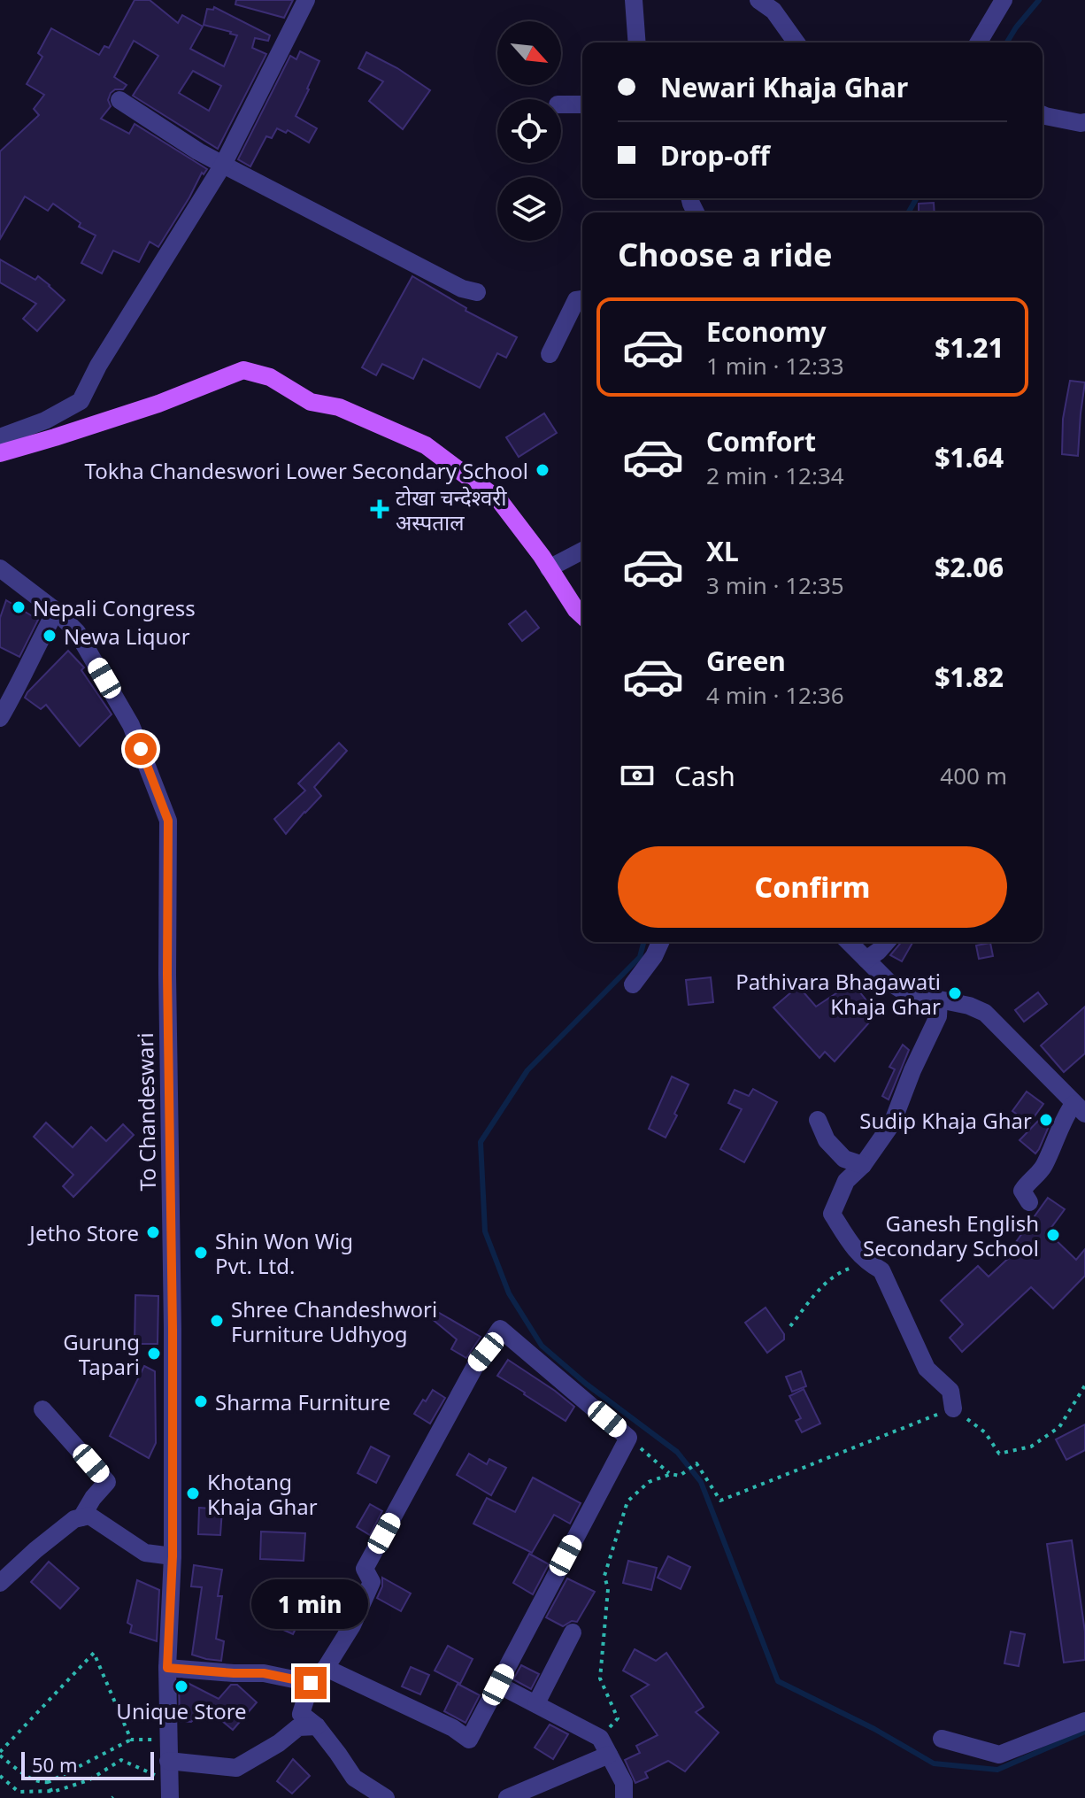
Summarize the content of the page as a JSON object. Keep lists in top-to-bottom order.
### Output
{
  "streets": {
    "street": ["To Chandeswari"]
  },
  "places": {
    "other": [
      "Tokha Chandeswori Lower Secondary School",
      "Nepali Congress",
      "Newa Liquor",
      "Pathivara Bhagawati Khaja Ghar",
      "Sudip Khaja Ghar",
      "Jetho Store",
      "Ganesh English Secondary School",
      "Shin Won Wig Pvt. Ltd.",
      "Shree Chandeshwori Furniture Udhyog",
      "Gurung Tapari",
      "Sharma Furniture",
      "Khotang Khaja Ghar",
      "Unique Store"
    ],
    "health": ["टोखा चन्देश्वरी अस्पताल"]
  },
  "scale_bar": "50 m",
  "north": "bottom right",
  "page": {
    "banner": ["Newari Khaja Ghar", "Drop-off"],
    "heading": "Choose a ride",
    "list": [
      {
        "name": "Economy",
        "note": "1 min · 12:33",
        "value": "$1.21"
      },
      {
        "name": "Comfort",
        "note": "2 min · 12:34",
        "value": "$1.64"
      },
      {
        "name": "XL",
        "note": "3 min · 12:35",
        "value": "$2.06"
      },
      {
        "name": "Green",
        "note": "4 min · 12:36",
        "value": "$1.82"
      }
    ],
    "pay": ["Cash", "400 m"],
    "buttons": "Confirm",
    "bubble": "1 min",
    "scale": "50 m"
  }
}
